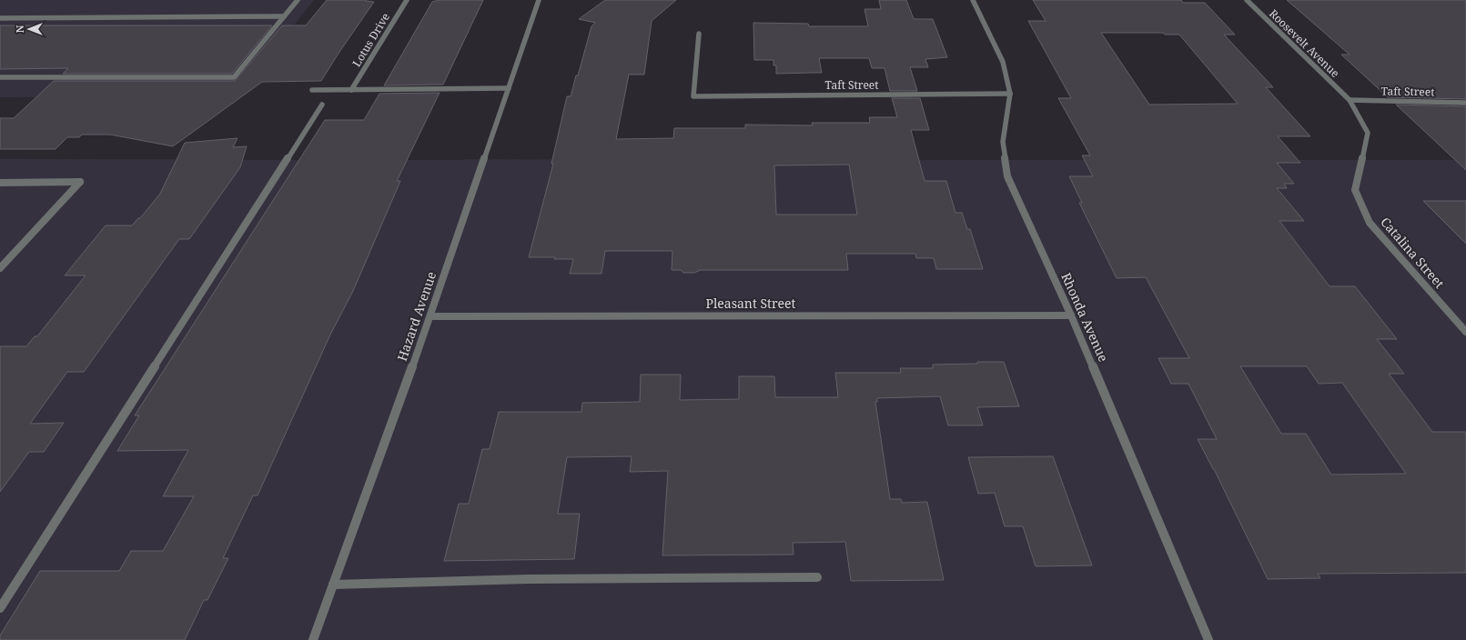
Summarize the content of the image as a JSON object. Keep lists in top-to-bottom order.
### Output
{
  "streets": {
    "street": [
      "Lotus Drive",
      "Roosevelt Avenue",
      "Taft Street",
      "Catalina Street",
      "Pleasant Street",
      "Hazard Avenue",
      "Rhonda Avenue"
    ]
  },
  "crossings": [
    ["Roosevelt Avenue", "Taft Street"],
    ["Roosevelt Avenue", "Catalina Street"],
    ["Taft Street", "Catalina Street"],
    ["Taft Street", "Rhonda Avenue"],
    ["Pleasant Street", "Hazard Avenue"],
    ["Pleasant Street", "Rhonda Avenue"]
  ],
  "north": "left"
}
